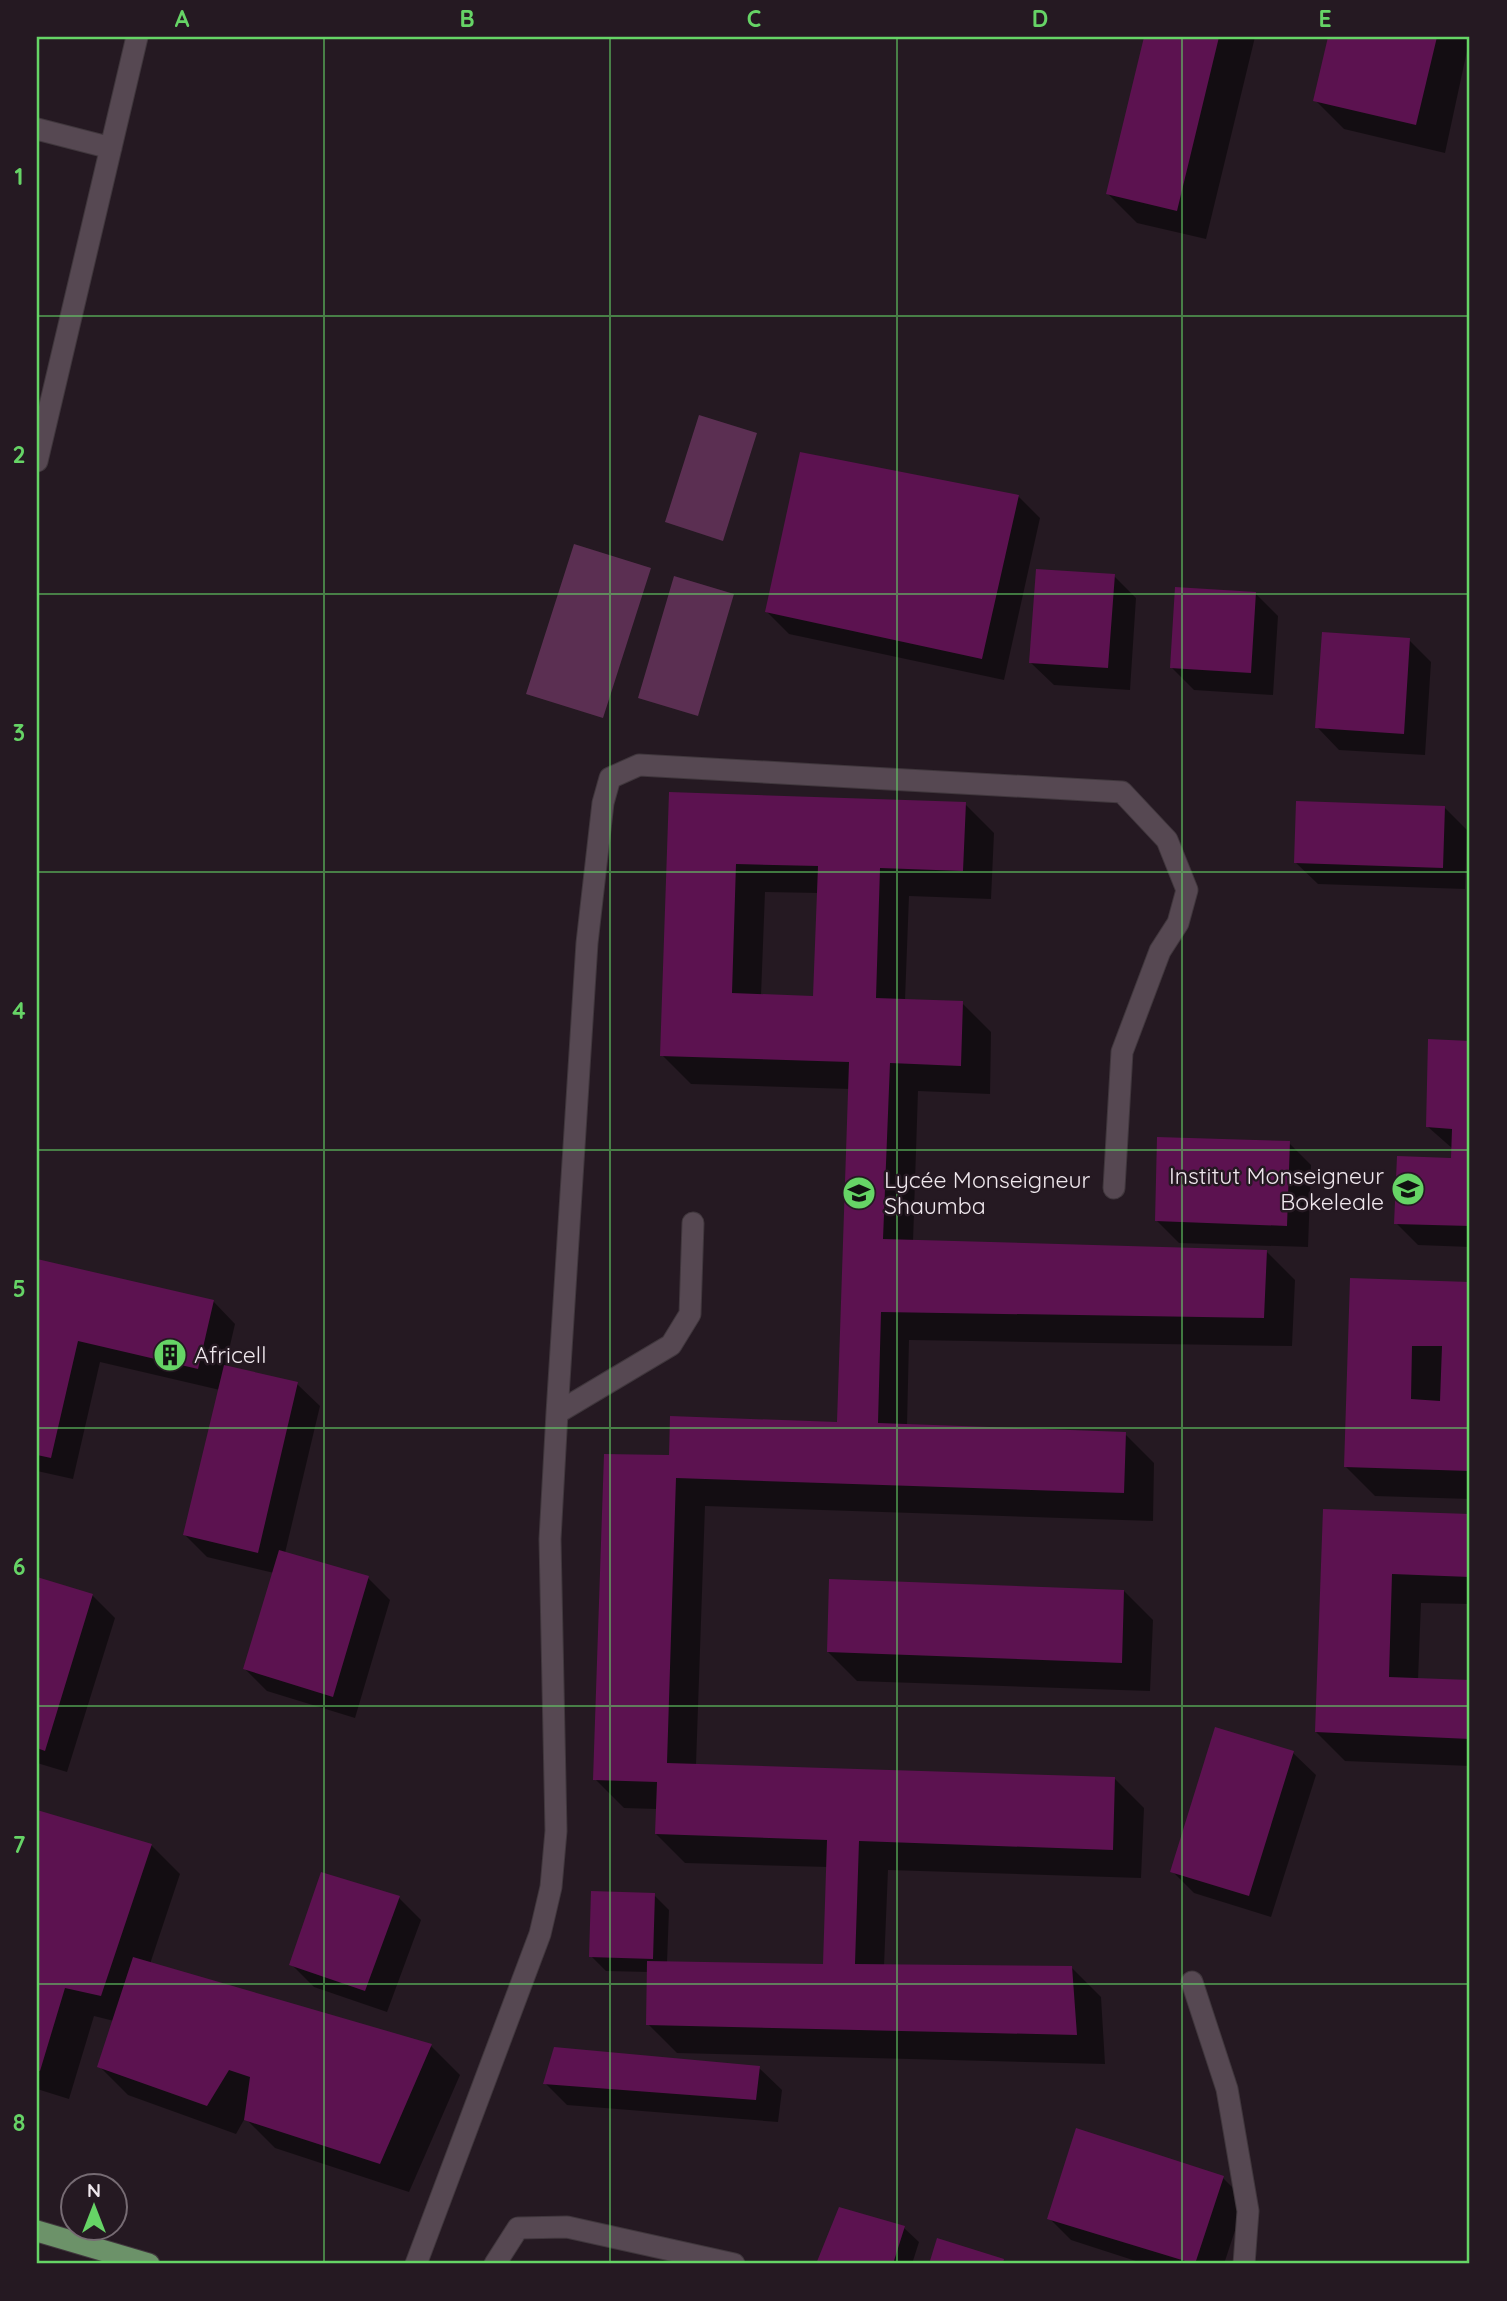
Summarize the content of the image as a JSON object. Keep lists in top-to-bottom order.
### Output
{
  "places": {
    "school or university": ["Institut Monseigneur Bokeleale", "Lycée Monseigneur Shaumba"],
    "building": ["Africell"]
  },
  "north": "top",
  "grid": {
    "columns": [
      "A",
      "B",
      "C",
      "D",
      "E"
    ],
    "rows": [
      "1",
      "2",
      "3",
      "4",
      "5",
      "6",
      "7",
      "8"
    ]
  }
}
